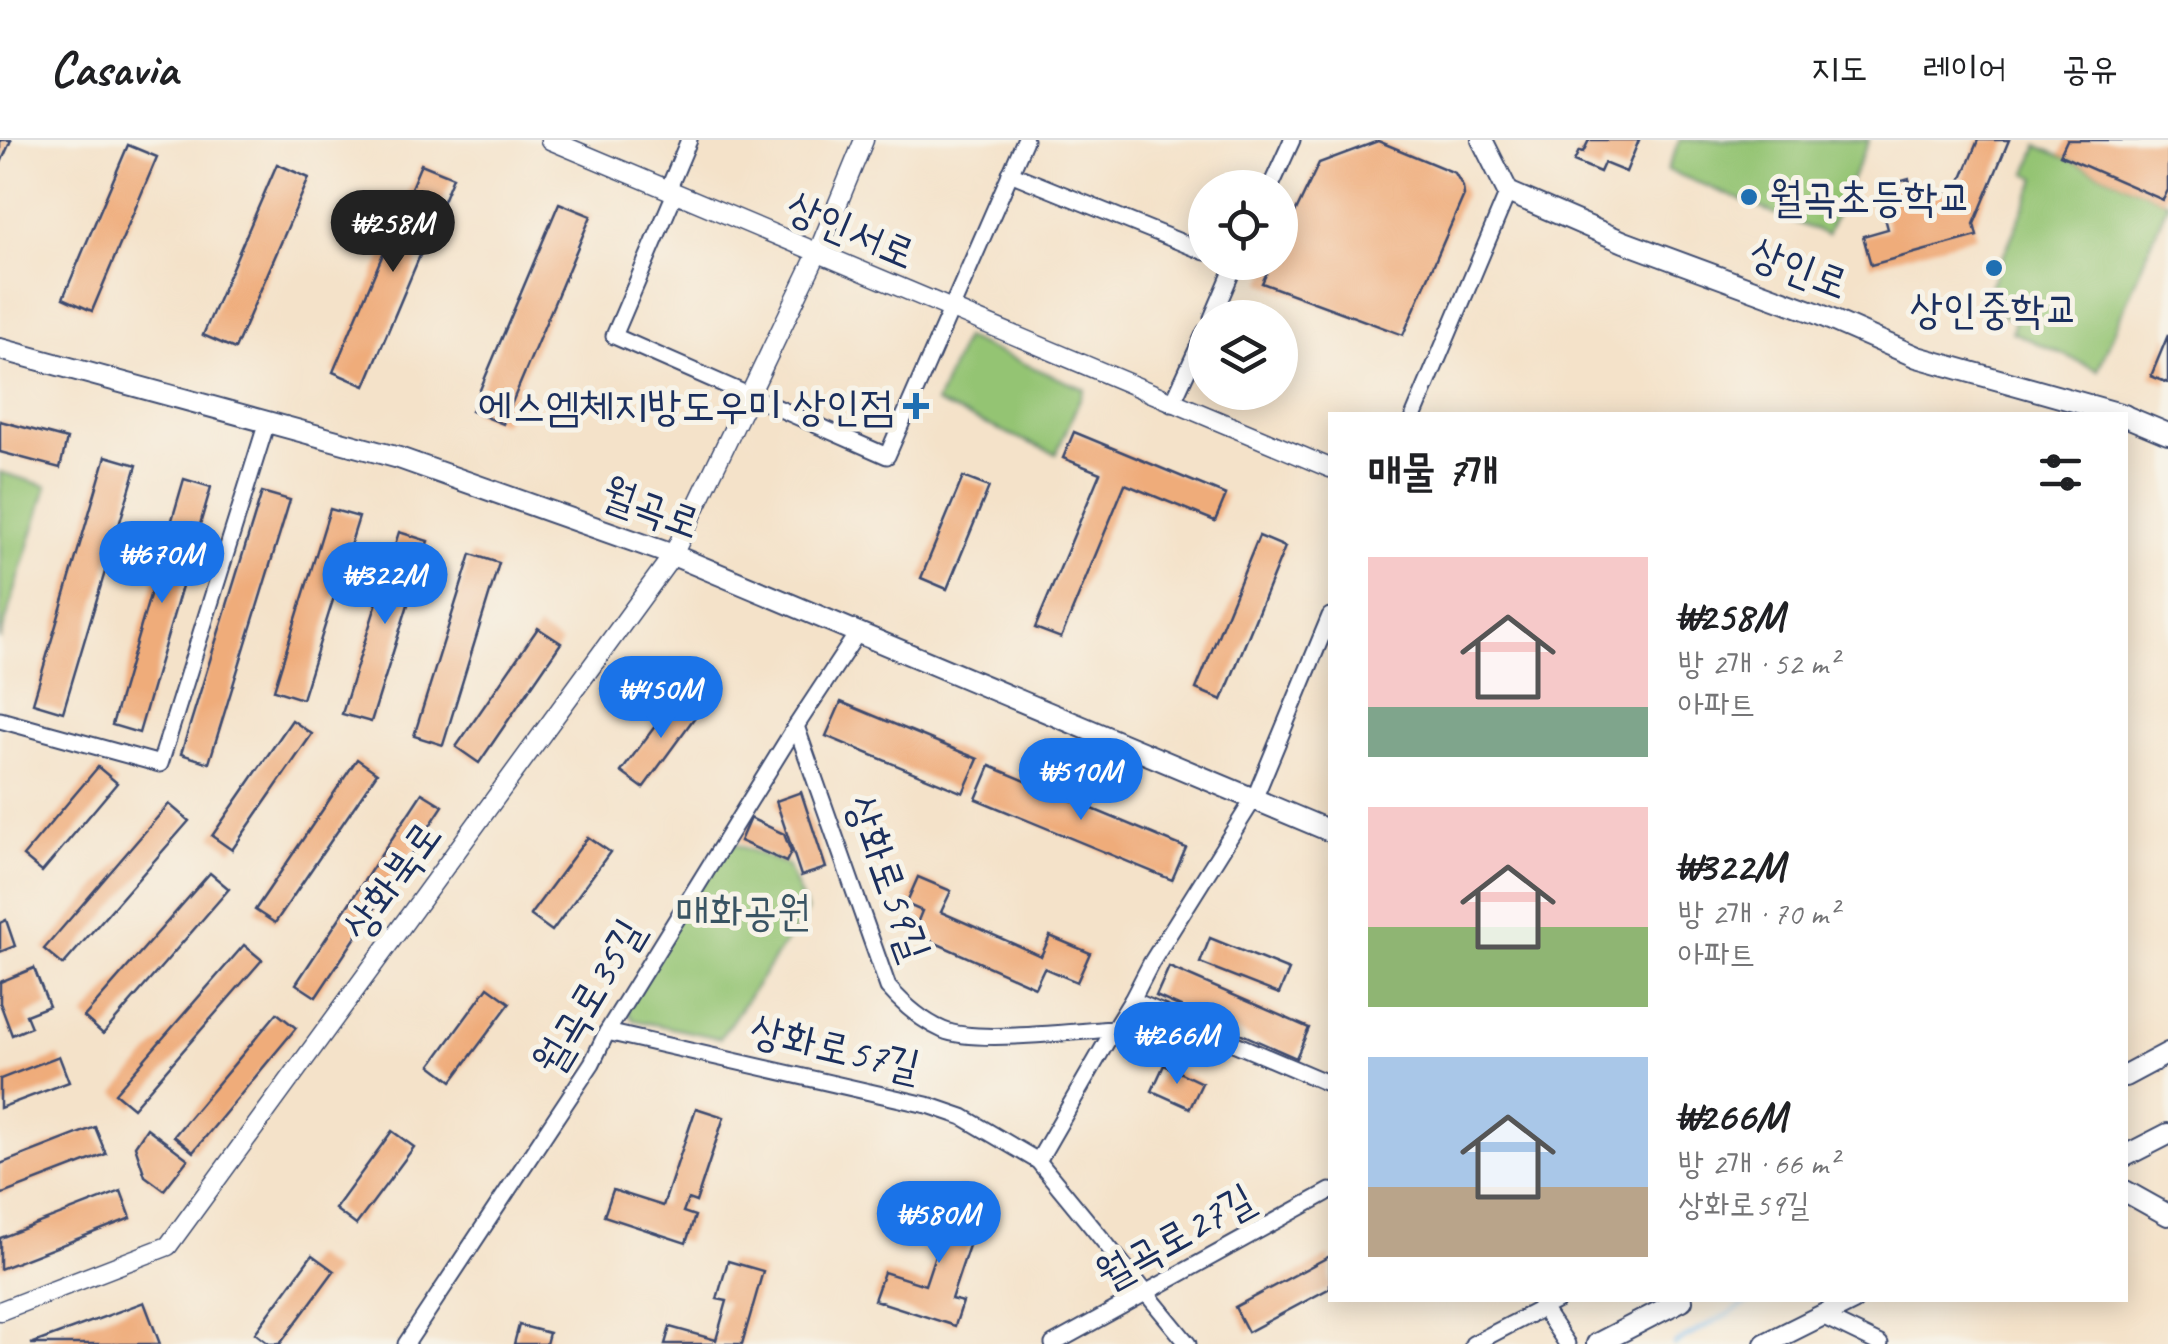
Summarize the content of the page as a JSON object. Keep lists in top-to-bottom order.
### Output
{
  "streets": {
    "main road": ["상인로", "월곡로"],
    "street": [
      "상인서로",
      "상화로59길",
      "상화북로",
      "월곡로35길",
      "상화로57길",
      "월곡로27길"
    ]
  },
  "crossings": [
    ["상인서로", "상화북로"],
    ["월곡로", "상화북로"],
    ["월곡로", "월곡로35길"],
    ["상화로59길", "월곡로35길"],
    ["월곡로35길", "상화로57길"],
    ["상화로57길", "월곡로27길"]
  ],
  "parks": ["매화공원"],
  "places": {
    "other": ["월곡초등학교", "상인중학교"],
    "health": ["에스엠체지방도우미 상인점"]
  },
  "page": {
    "header": "Casavia",
    "nav": ["지도", "레이어", "공유"],
    "price": [
      "₩258M",
      "₩670M",
      "₩322M",
      "₩450M",
      "₩510M",
      "₩266M",
      "₩580M"
    ],
    "heading": "매물 7개",
    "list": [
      {
        "name": "₩258M",
        "note": "방 2개 · 52 m² · 아파트"
      },
      {
        "name": "₩322M",
        "note": "방 2개 · 70 m² · 아파트"
      },
      {
        "name": "₩266M",
        "note": "방 2개 · 66 m² · 상화로59길"
      }
    ]
  }
}
